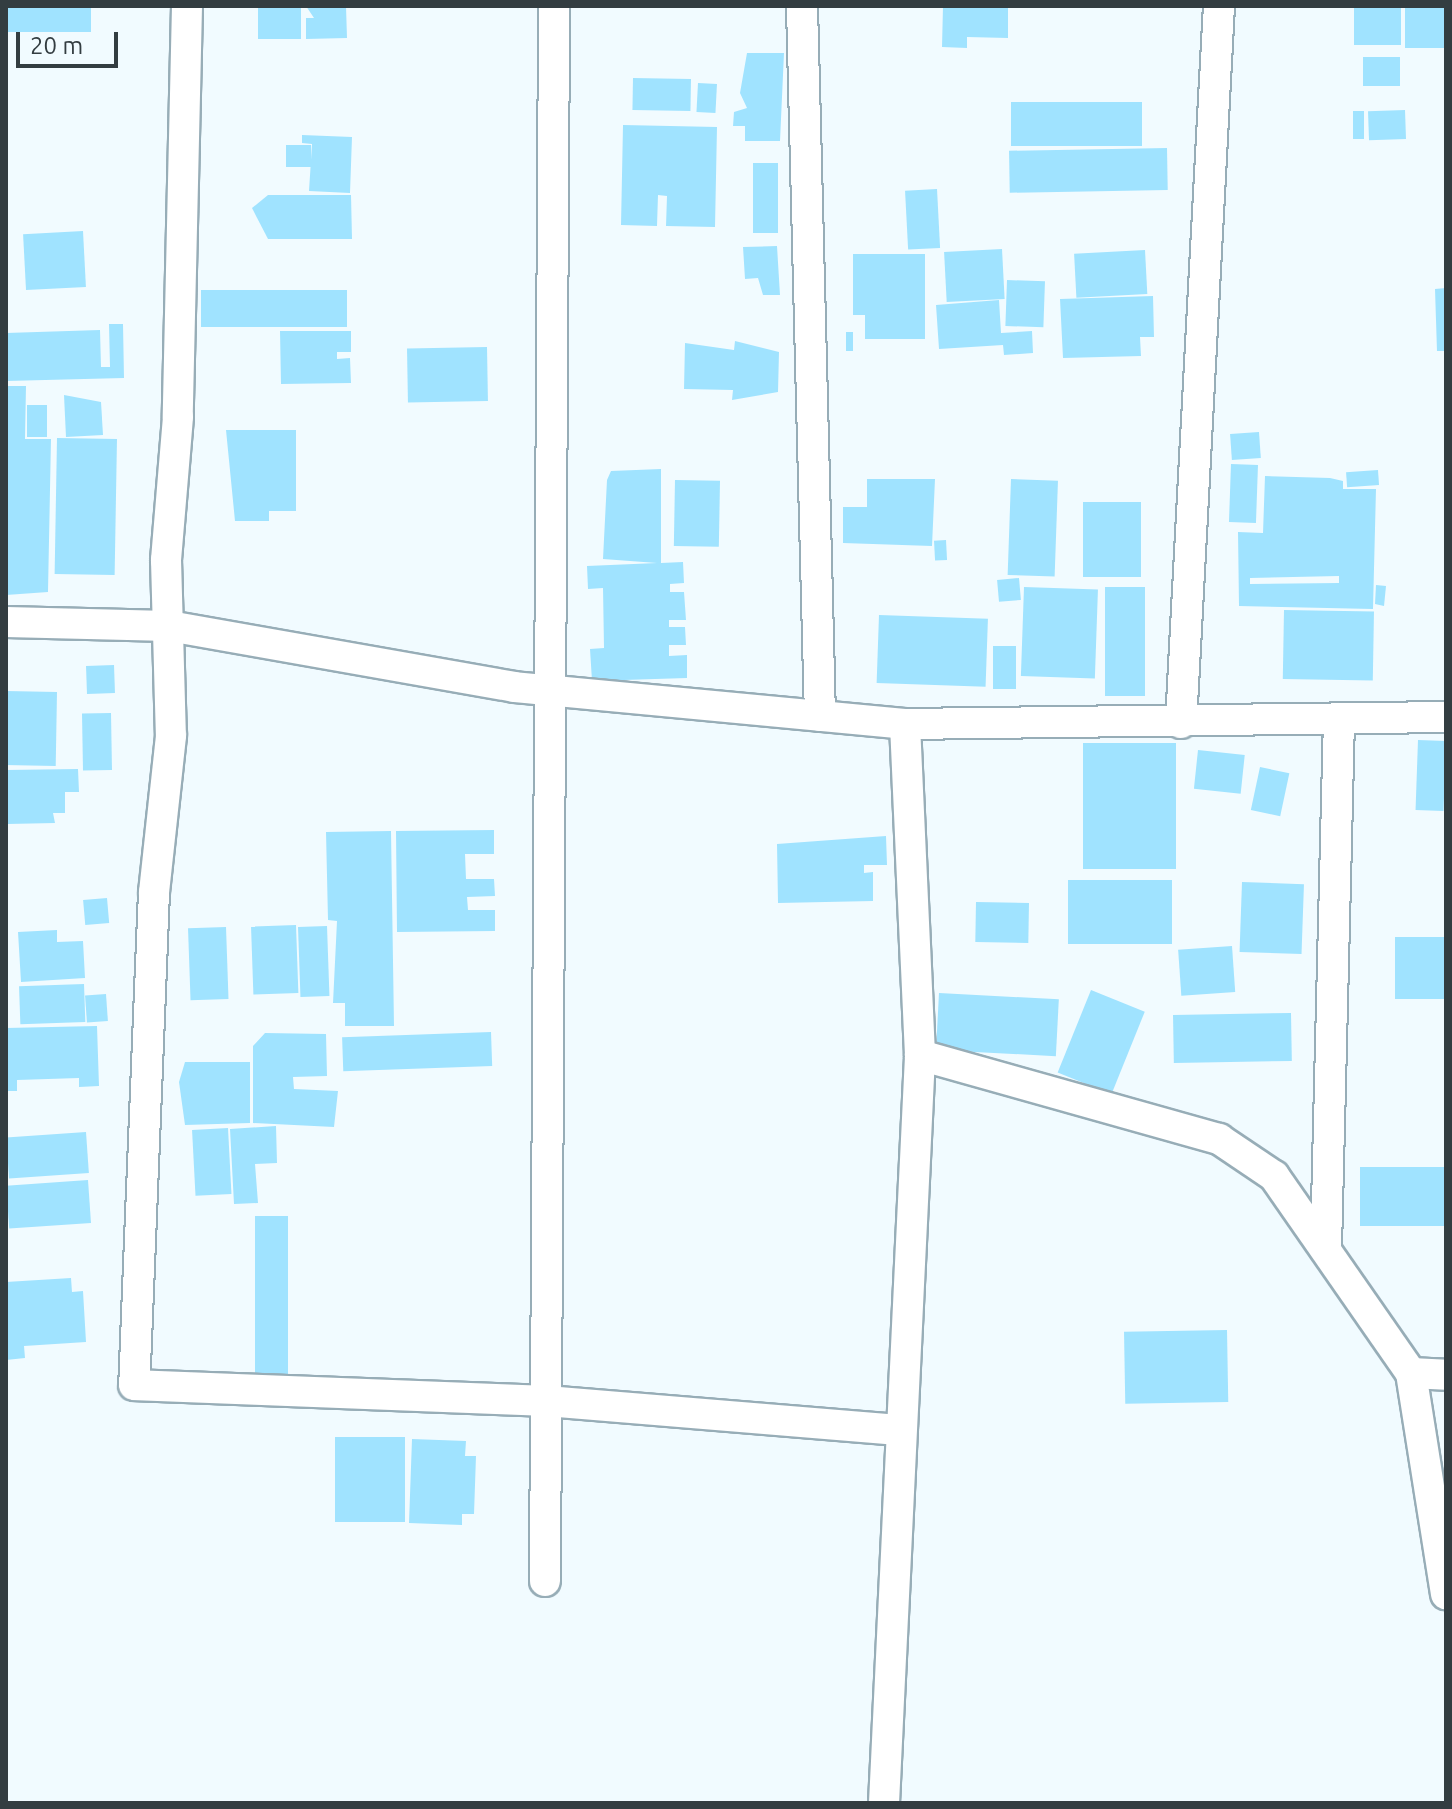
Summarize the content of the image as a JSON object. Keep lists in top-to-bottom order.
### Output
{
  "scale_bar": "20 m"
}
